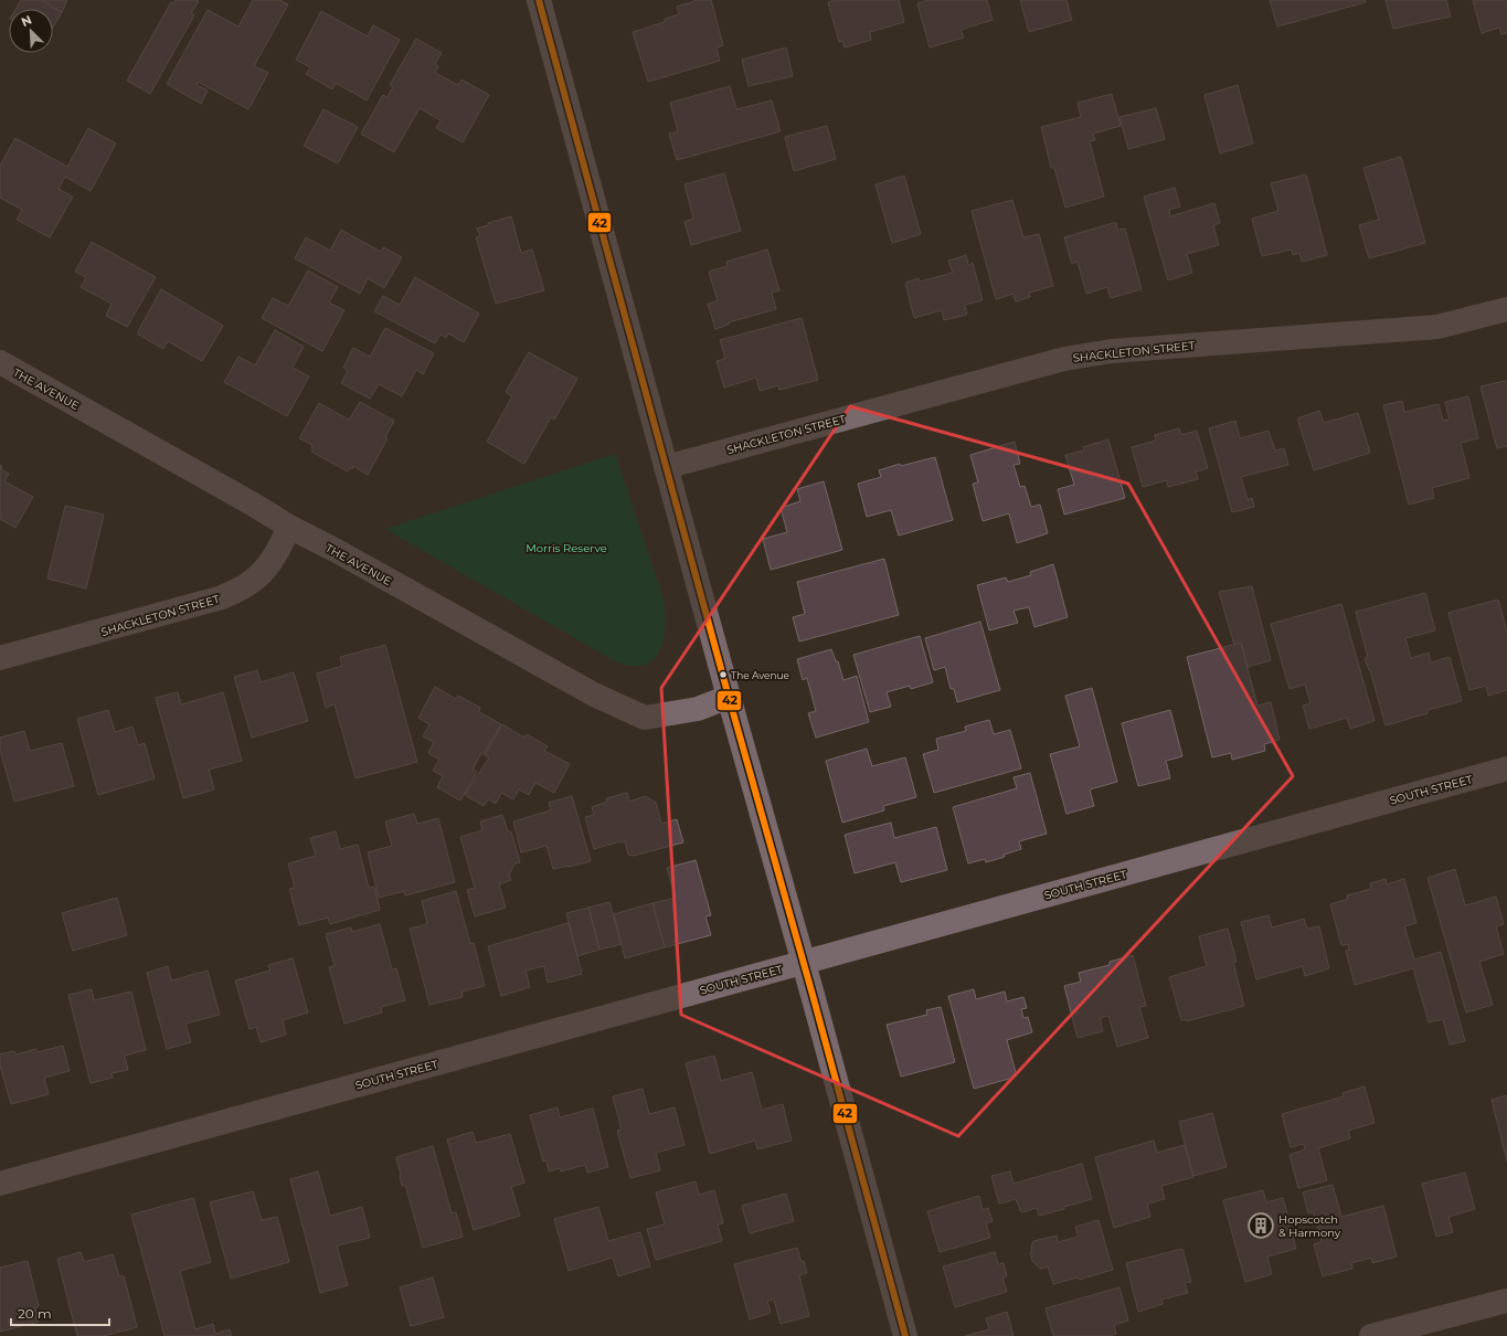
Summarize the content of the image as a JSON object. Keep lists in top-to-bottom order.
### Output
{
  "streets": {
    "street": ["SHACKLETON STREET", "THE AVENUE", "SOUTH STREET"]
  },
  "crossings": [
    ["SHACKLETON STREET", "THE AVENUE"]
  ],
  "parks": ["Morris Reserve"],
  "places": {
    "other": ["The Avenue"],
    "building": ["Hopscotch & Harmony"]
  },
  "lines": ["transit line 42"],
  "scale_bar": "20 m",
  "north": "top left"
}
